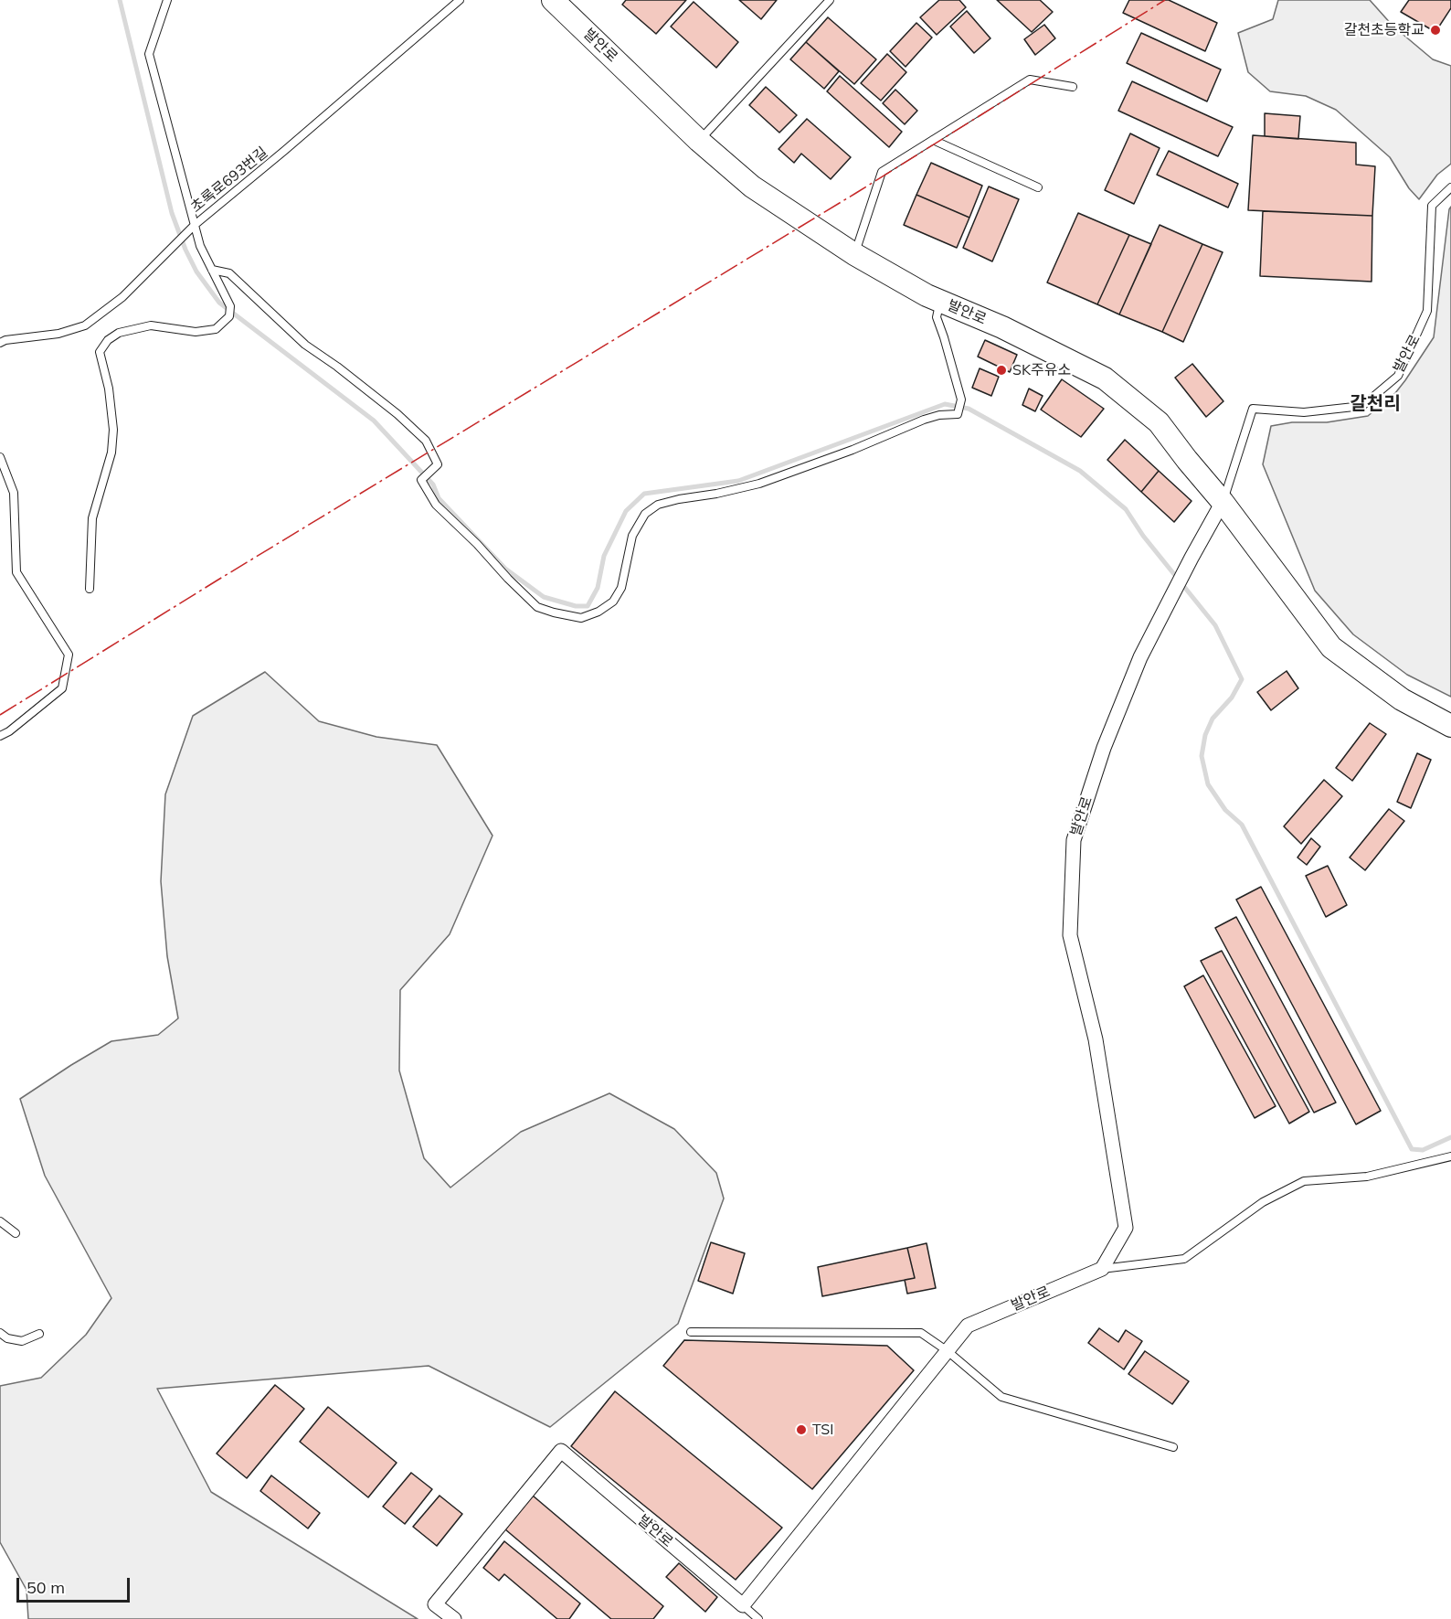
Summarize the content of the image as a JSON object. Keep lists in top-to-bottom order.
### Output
{
  "streets": {
    "main road": ["발안로"],
    "lane": ["초록로693번길"]
  },
  "districts": ["갈천리"],
  "places": ["갈천초등학교", "SK주유소", "TSI"],
  "scale_bar": "50 m"
}
